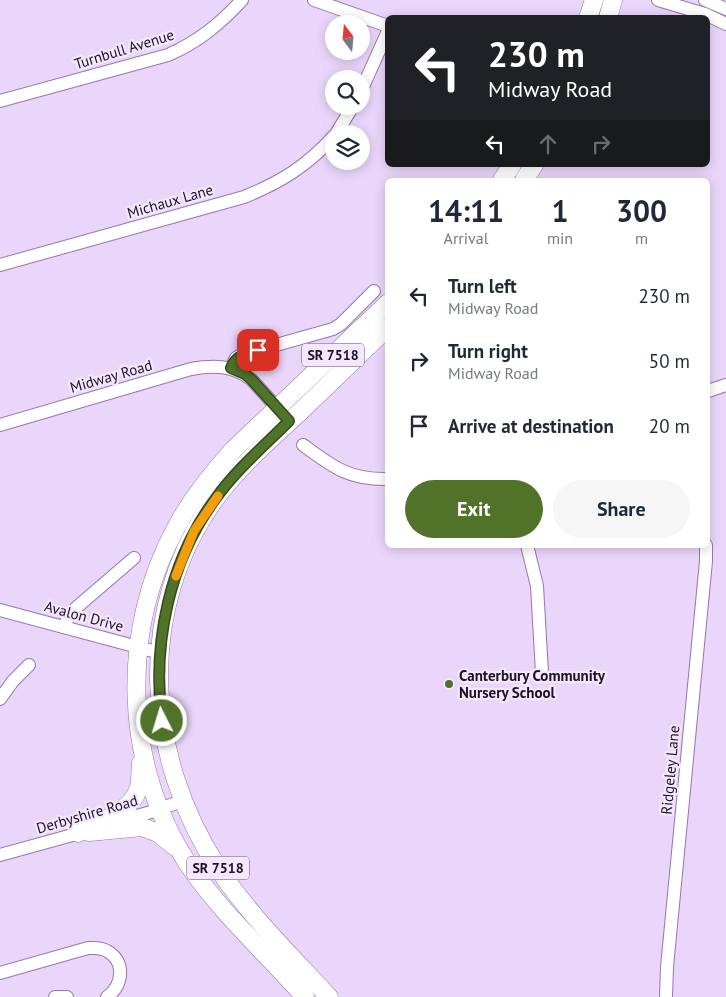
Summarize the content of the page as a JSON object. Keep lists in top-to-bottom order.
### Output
{
  "streets": {
    "highway": ["SR 7518"],
    "street": [
      "Turnbull Avenue",
      "Michaux Lane",
      "Midway Road",
      "Avalon Drive",
      "Ridgeley Lane",
      "Derbyshire Road"
    ]
  },
  "crossings": [
    ["SR 7518", "Midway Road"],
    ["SR 7518", "Avalon Drive"],
    ["SR 7518", "Derbyshire Road"]
  ],
  "places": ["Canterbury Community Nursery School"],
  "north": "top",
  "page": {
    "turn": ["230 m", "Midway Road"],
    "eta": [
      "14:11",
      "Arrival",
      "1",
      "min",
      "300",
      "m"
    ],
    "list": [
      {
        "name": "Turn left",
        "note": "Midway Road",
        "value": "230 m"
      },
      {
        "name": "Turn right",
        "note": "Midway Road",
        "value": "50 m"
      },
      {
        "name": "Arrive at destination",
        "value": "20 m"
      }
    ],
    "buttons": ["Exit", "Share"]
  }
}
